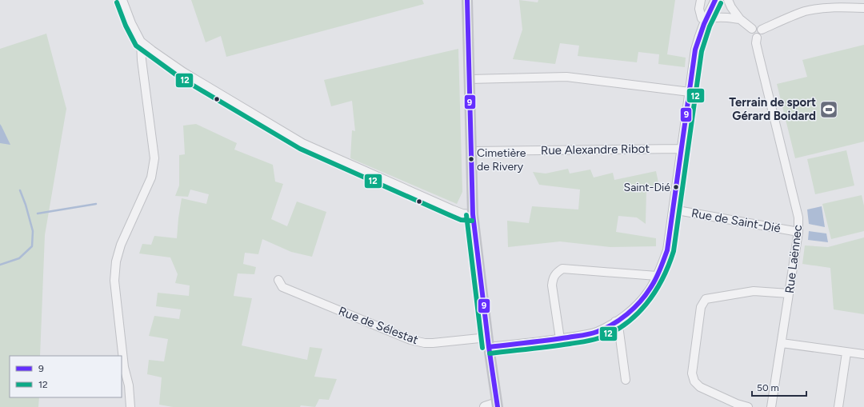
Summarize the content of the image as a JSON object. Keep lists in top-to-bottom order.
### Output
{
  "streets": {
    "street": [
      "Rue Alexandre Ribot",
      "Rue de Saint-Dié",
      "Rue Laënnec",
      "Rue de Sélestat"
    ]
  },
  "crossings": [
    ["Rue Alexandre Ribot", "Rue de Sélestat"],
    ["Rue de Saint-Dié", "Rue Laënnec"],
    ["Rue de Saint-Dié", "Rue de Sélestat"]
  ],
  "places": {
    "sports": ["Terrain de sport Gérard Boidard"],
    "other": ["Cimetière de Rivery", "Saint-Dié"]
  },
  "lines": ["transit line 9", "transit line 12"],
  "legend": ["9", "12"],
  "scale_bar": "50 m"
}
